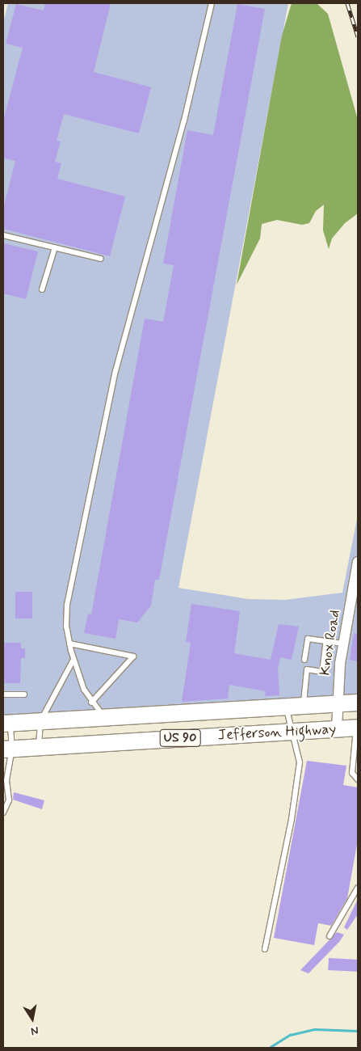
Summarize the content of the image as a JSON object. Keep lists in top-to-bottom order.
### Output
{
  "streets": {
    "main road": ["Jefferson Highway", "US 90"],
    "street": ["Knox Road"]
  },
  "crossings": [
    ["Knox Road", "Jefferson Highway"]
  ],
  "north": "bottom"
}
